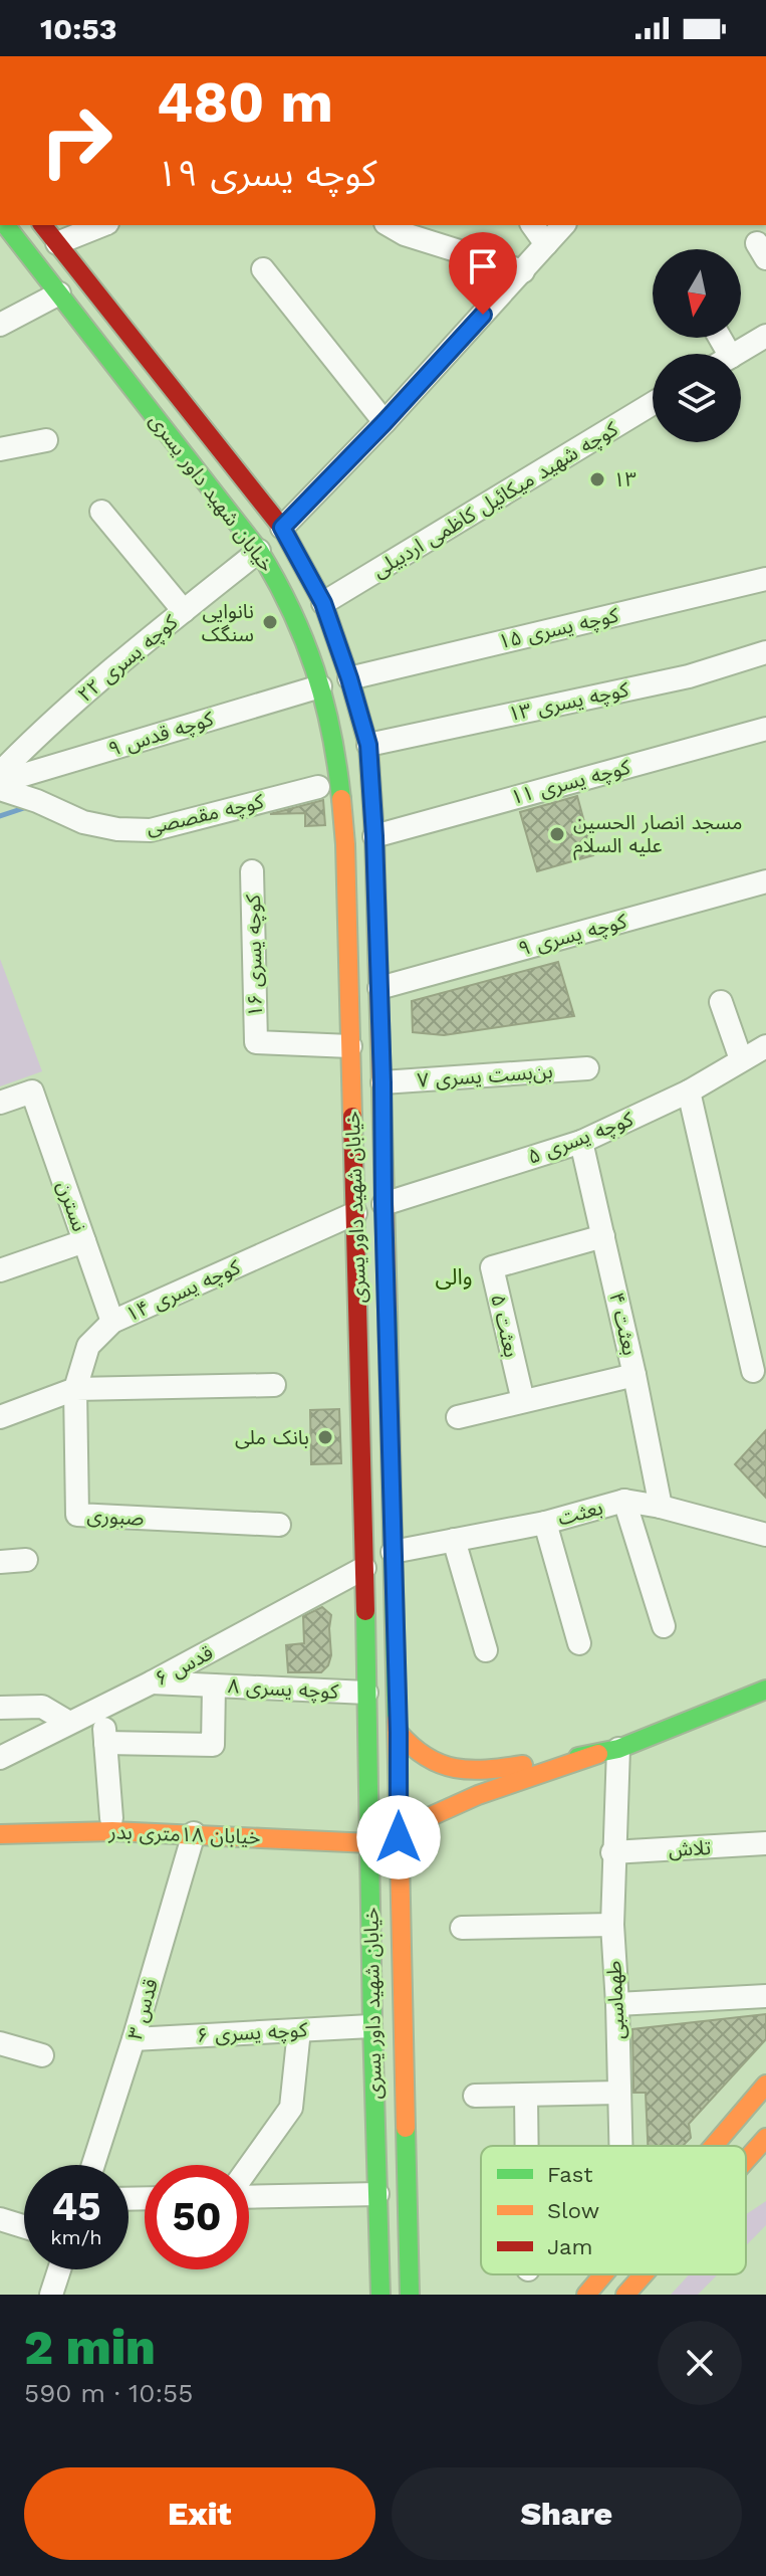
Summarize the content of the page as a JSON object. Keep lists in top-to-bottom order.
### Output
{
  "streets": {
    "main road": ["خیابان شهید داور یسری", "خیابان ۱۸متری بدر"],
    "street": [
      "کوچه شهید میکائیل کاظمی اردبیلی",
      "کوچه یسری ۱۵",
      "کوچه یسری ۲۲",
      "کوچه یسری ۱۳",
      "کوچه قدس ۹",
      "کوچه یسری ۱۱",
      "کوچه مقصصی",
      "کوچه یسری ۹",
      "کوچه یسری ۱۶",
      "بن‌بست یسری ۷",
      "کوچه یسری ۵",
      "نسترن",
      "کوچه یسری ۱۴",
      "بعثت ۴",
      "بعثت ۵",
      "بعثت",
      "صبوری",
      "قدس ۶",
      "کوچه یسری ۸",
      "تلاش",
      "طهماسبی",
      "قدس ۳",
      "کوچه یسری ۶"
    ]
  },
  "crossings": [
    ["خیابان شهید داور یسری", "کوچه شهید میکائیل کاظمی اردبیلی"],
    ["خیابان شهید داور یسری", "کوچه یسری ۱۵"],
    ["خیابان شهید داور یسری", "کوچه یسری ۲۲"],
    ["خیابان شهید داور یسری", "کوچه یسری ۱۳"],
    ["خیابان شهید داور یسری", "کوچه قدس ۹"],
    ["خیابان شهید داور یسری", "کوچه یسری ۱۱"],
    ["خیابان شهید داور یسری", "کوچه یسری ۹"],
    ["خیابان شهید داور یسری", "کوچه یسری ۱۶"],
    ["خیابان شهید داور یسری", "بن‌بست یسری ۷"],
    ["خیابان شهید داور یسری", "کوچه یسری ۵"],
    ["خیابان شهید داور یسری", "کوچه یسری ۱۴"],
    ["خیابان شهید داور یسری", "بعثت"],
    ["خیابان شهید داور یسری", "قدس ۶"],
    ["خیابان شهید داور یسری", "کوچه یسری ۸"],
    ["خیابان شهید داور یسری", "خیابان ۱۸متری بدر"],
    ["خیابان شهید داور یسری", "کوچه یسری ۶"],
    ["کوچه یسری ۵", "بعثت ۴"],
    ["نسترن", "کوچه یسری ۱۴"],
    ["کوچه یسری ۱۴", "صبوری"],
    ["بعثت ۴", "بعثت ۵"],
    ["بعثت ۴", "بعثت"],
    ["قدس ۶", "کوچه یسری ۸"],
    ["خیابان ۱۸متری بدر", "قدس ۳"],
    ["تلاش", "طهماسبی"],
    ["قدس ۳", "کوچه یسری ۶"]
  ],
  "districts": ["والی"],
  "places": [
    "۱۳",
    "نانوایی سنگک",
    "مسجد انصار الحسین علیه السلام",
    "بانک ملی"
  ],
  "legend": ["Fast", "Slow", "Jam"],
  "north": "bottom",
  "page": {
    "status": "10:53",
    "turn": ["480 m", "کوچه یسری ۱۹"],
    "speed": "45 km/h",
    "limit": "50",
    "heading": ["2 min", "590 m · 10:55"],
    "buttons": ["Exit", "Share"]
  }
}
